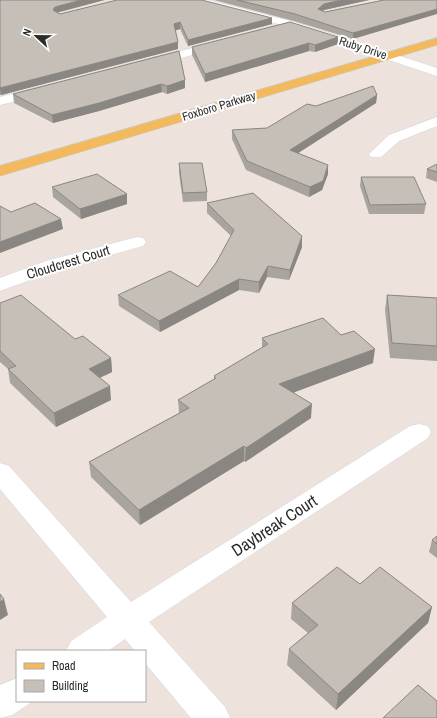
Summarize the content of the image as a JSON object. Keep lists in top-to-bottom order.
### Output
{
  "streets": {
    "main road": ["Foxboro Parkway"],
    "street": ["Ruby Drive", "Cloudcrest Court", "Daybreak Court"]
  },
  "crossings": [
    ["Ruby Drive", "Foxboro Parkway"]
  ],
  "legend": ["Road", "Building"],
  "north": "left"
}
